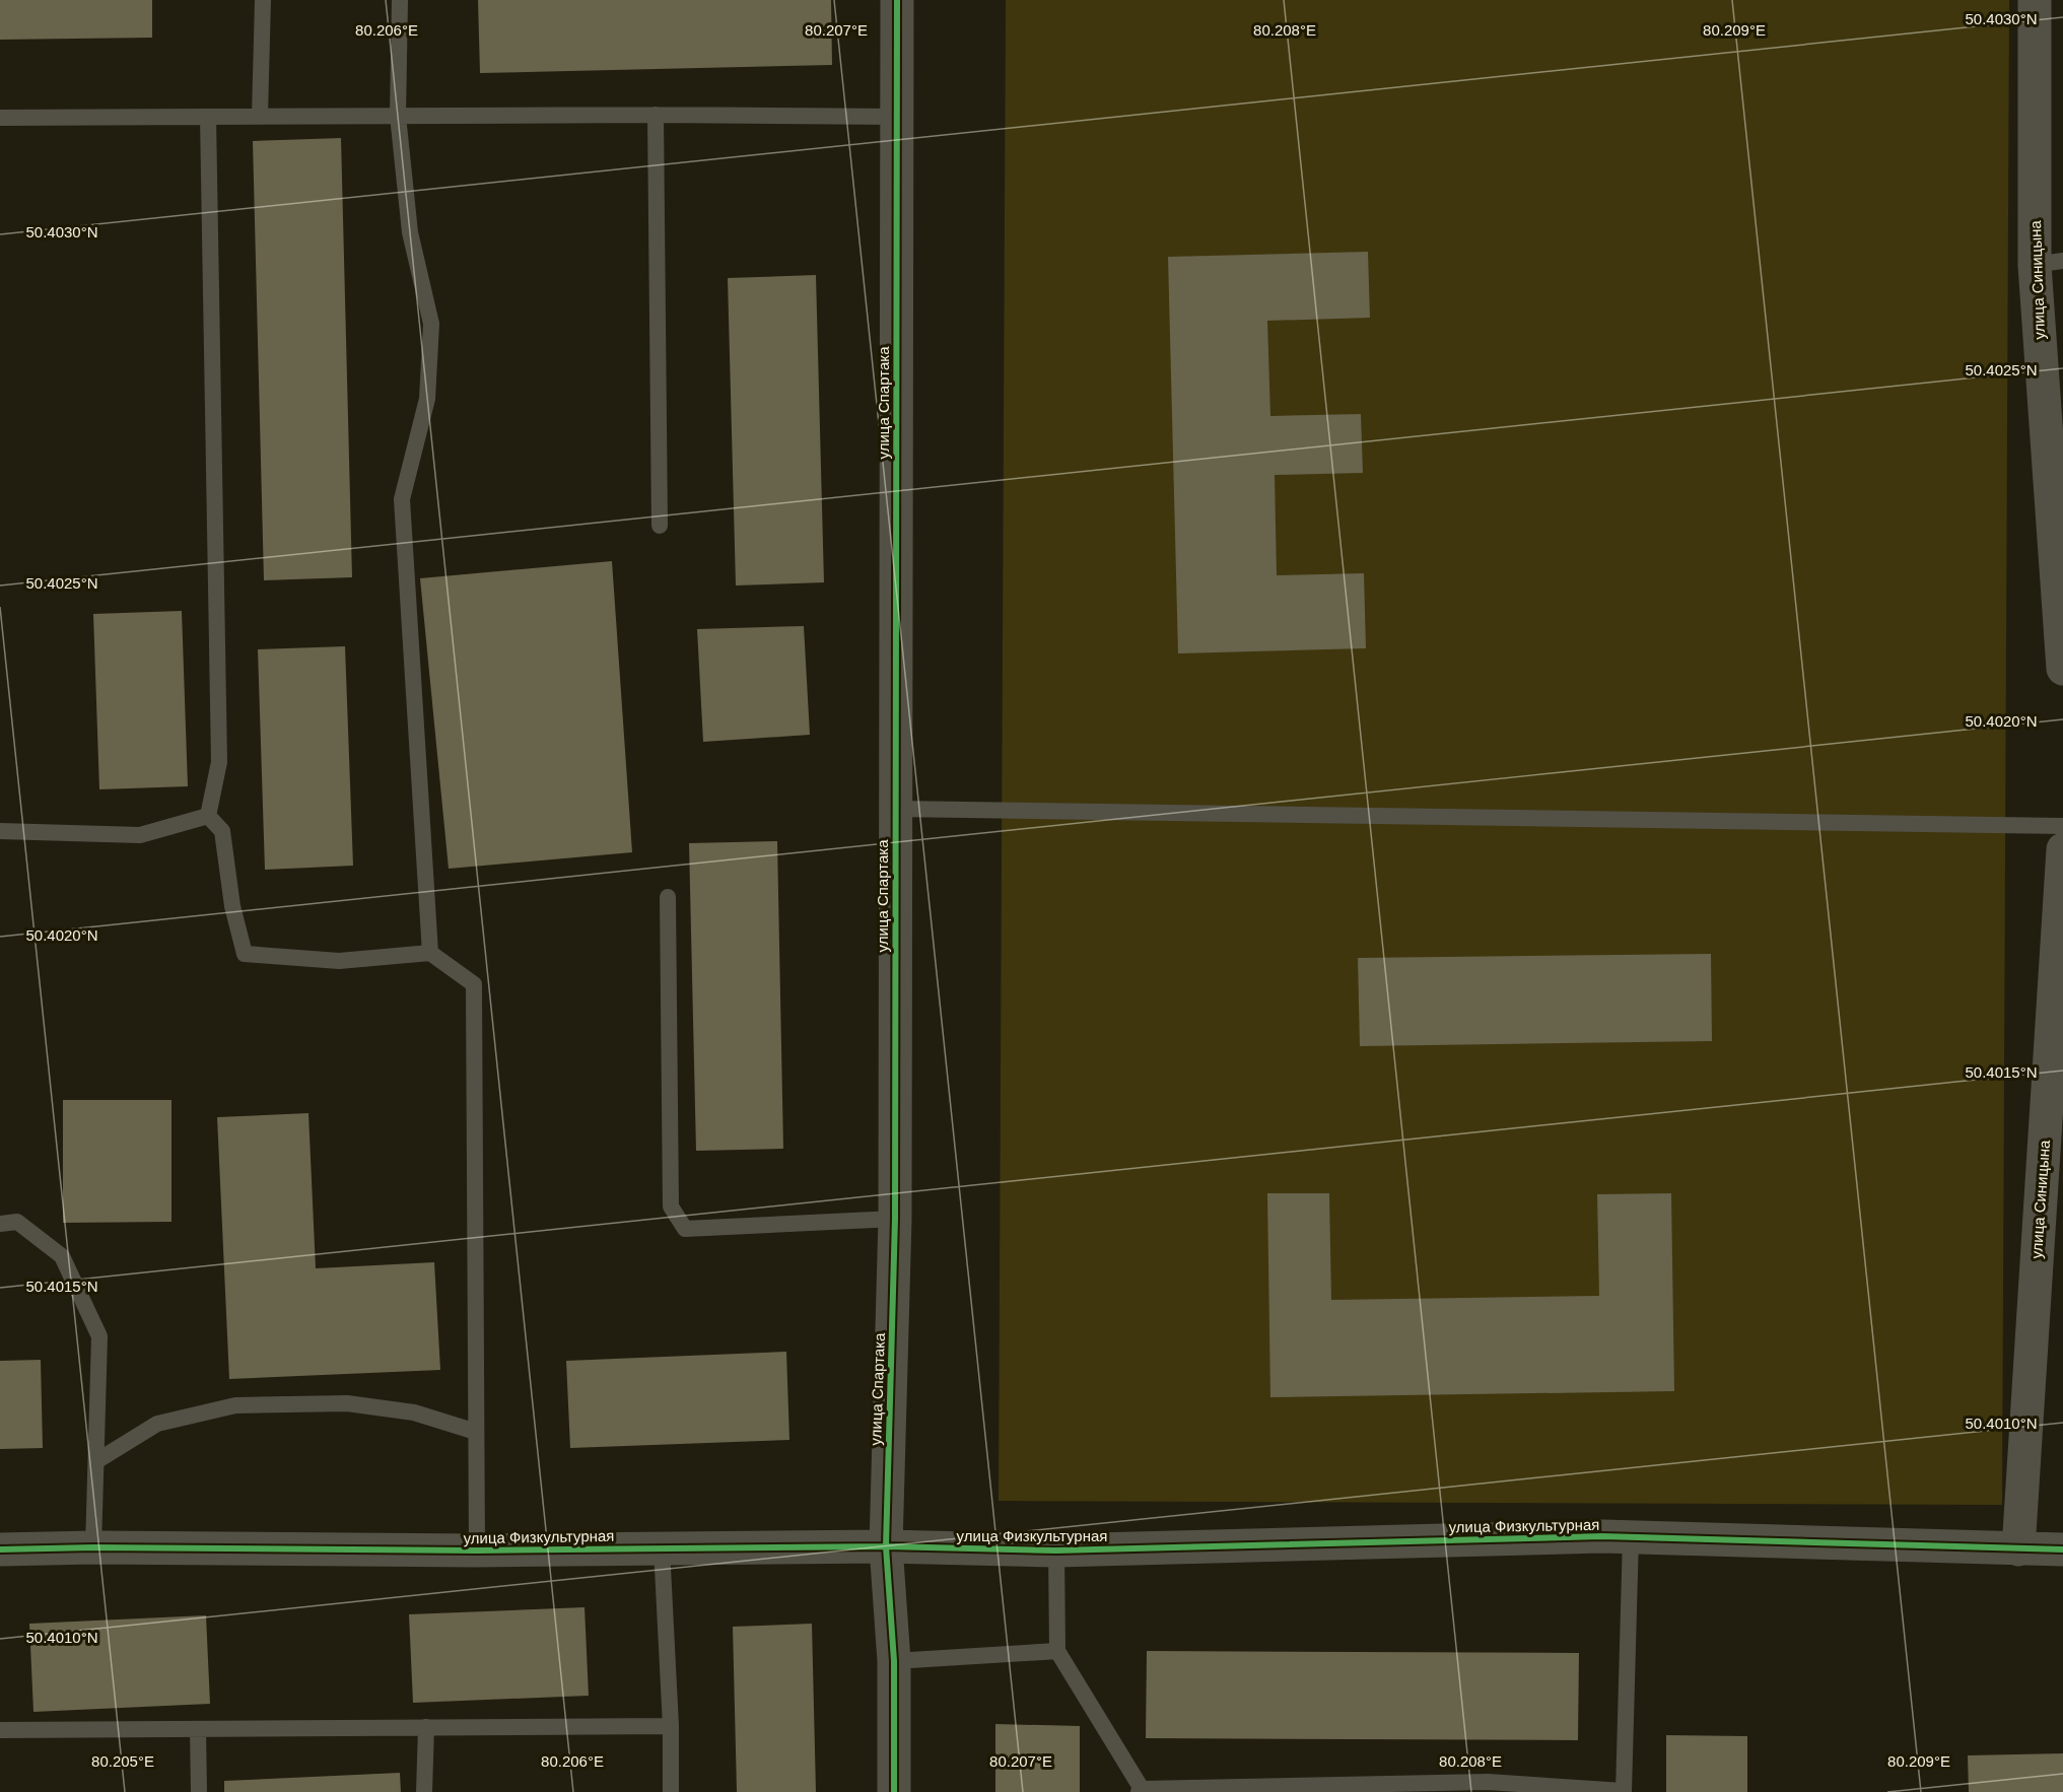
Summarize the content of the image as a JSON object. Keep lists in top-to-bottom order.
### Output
{
  "streets": {
    "street": ["улица Синицына", "улица Спартака", "улица Физкультурная"]
  },
  "crossings": [
    ["улица Синицына", "улица Физкультурная"],
    ["улица Спартака", "улица Физкультурная"]
  ],
  "coordinates": [
    "50.4030°N",
    "80.206°E",
    "80.207°E",
    "80.208°E",
    "80.209°E",
    "50.4025°N",
    "50.4020°N",
    "50.4015°N",
    "50.4010°N",
    "80.205°E"
  ]
}
